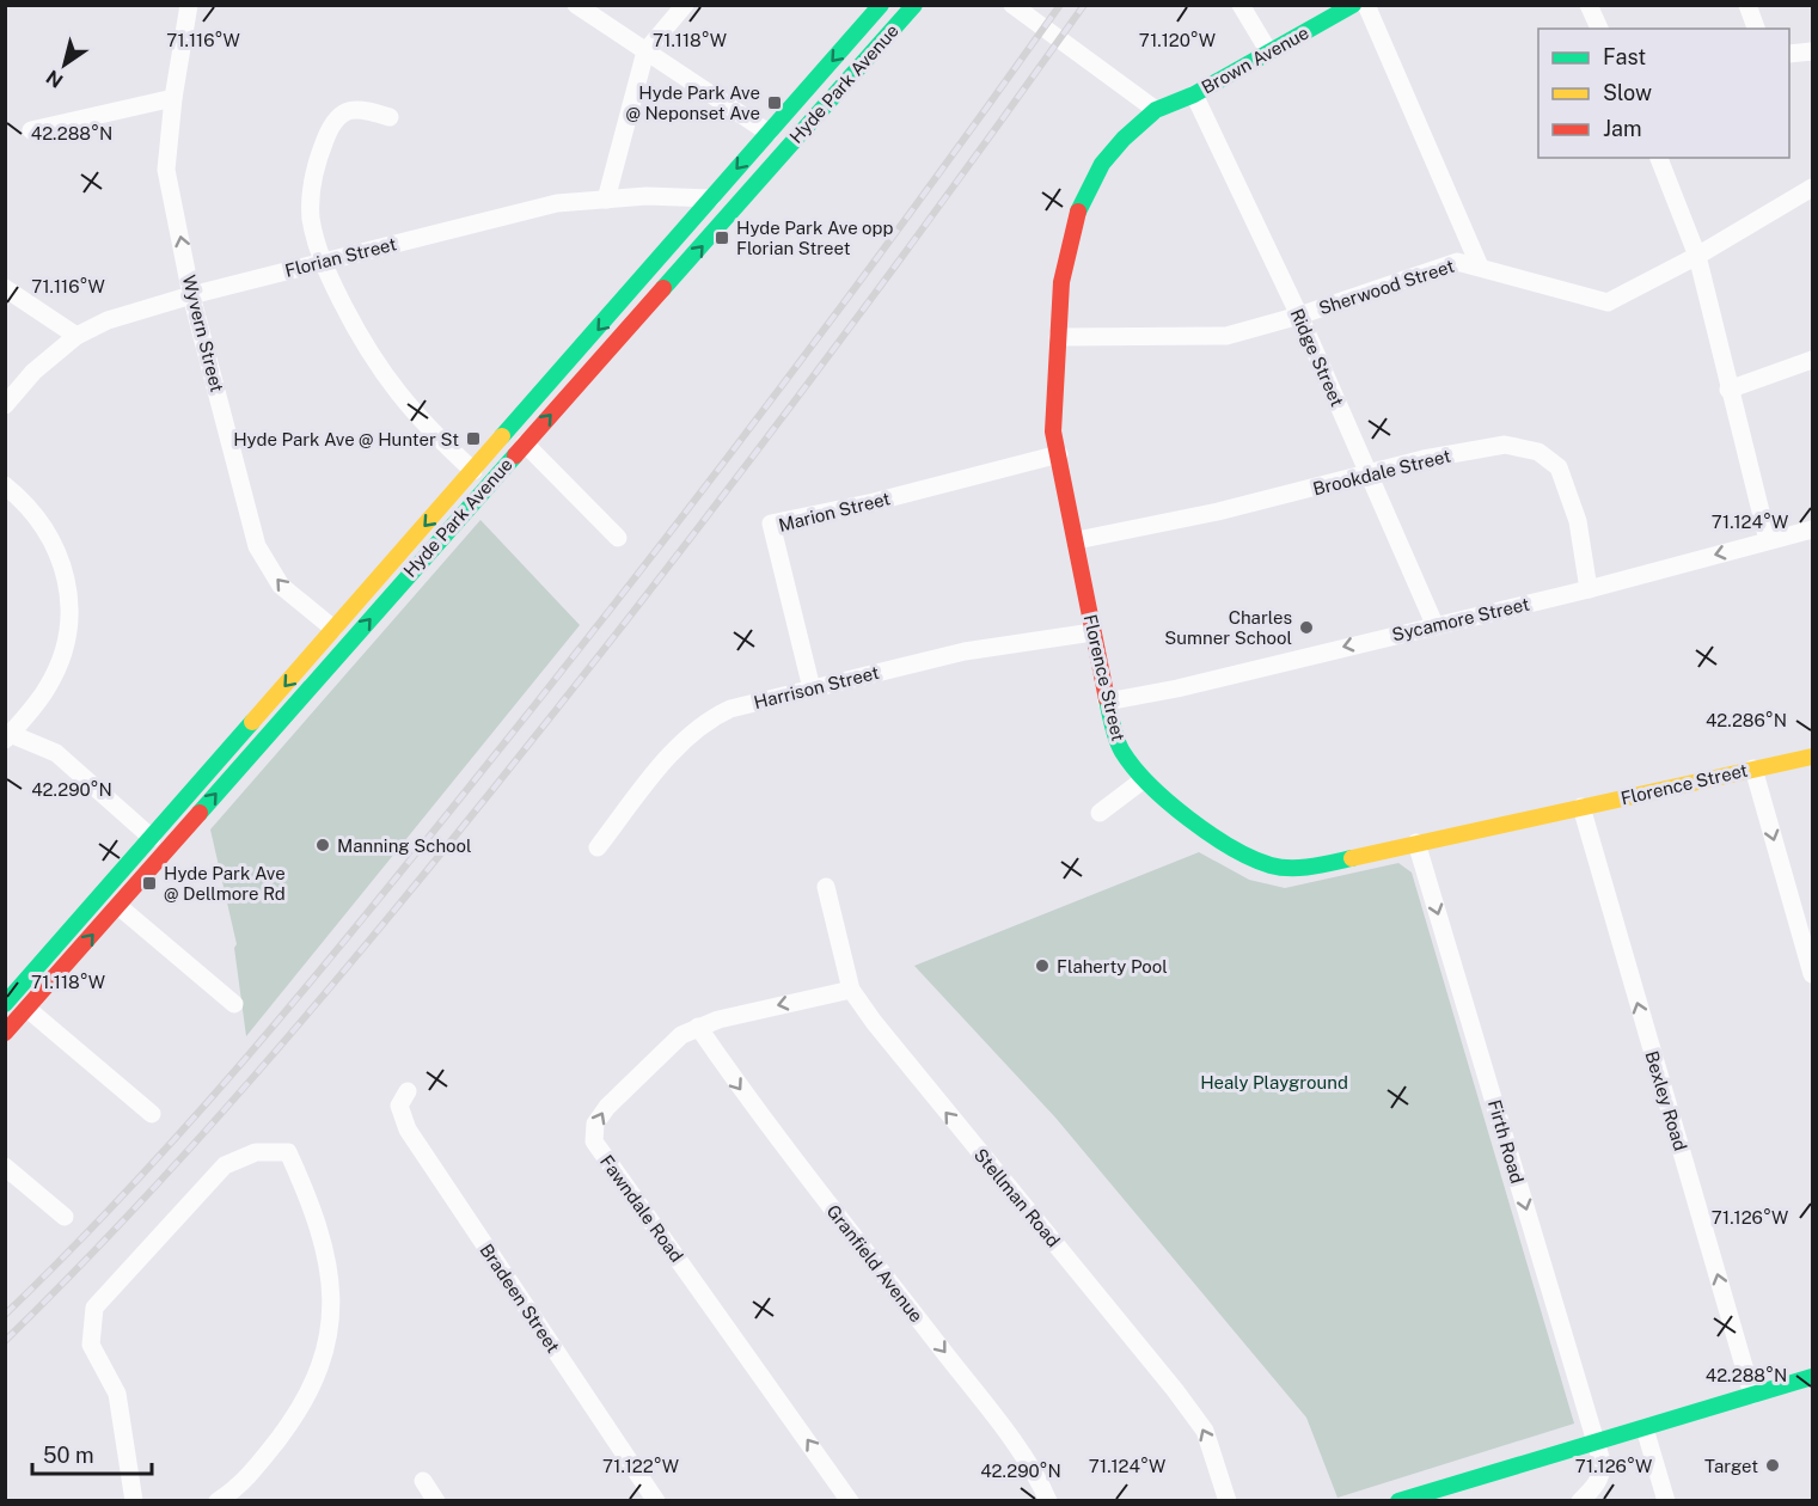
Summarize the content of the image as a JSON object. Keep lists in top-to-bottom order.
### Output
{
  "streets": {
    "main road": ["Brown Avenue", "Hyde Park Avenue", "Florence Street"],
    "street": [
      "Florian Street",
      "Sherwood Street",
      "Wyvern Street",
      "Ridge Street",
      "Brookdale Street",
      "Marion Street",
      "Sycamore Street",
      "Harrison Street",
      "Bexley Road",
      "Firth Road",
      "Stellman Road",
      "Fawndale Road",
      "Granfield Avenue",
      "Bradeen Street"
    ]
  },
  "crossings": [
    ["Brown Avenue", "Ridge Street"],
    ["Brown Avenue", "Florence Street"],
    ["Hyde Park Avenue", "Florian Street"],
    ["Hyde Park Avenue", "Wyvern Street"],
    ["Florian Street", "Wyvern Street"],
    ["Sherwood Street", "Ridge Street"],
    ["Sherwood Street", "Florence Street"],
    ["Ridge Street", "Brookdale Street"],
    ["Ridge Street", "Sycamore Street"],
    ["Brookdale Street", "Sycamore Street"],
    ["Brookdale Street", "Florence Street"],
    ["Marion Street", "Florence Street"],
    ["Marion Street", "Harrison Street"],
    ["Sycamore Street", "Florence Street"],
    ["Florence Street", "Harrison Street"],
    ["Florence Street", "Bexley Road"],
    ["Florence Street", "Firth Road"],
    ["Stellman Road", "Fawndale Road"],
    ["Fawndale Road", "Granfield Avenue"]
  ],
  "one_way": [
    "Wyvern Street",
    "Sycamore Street",
    "Bexley Road",
    "Firth Road",
    "Stellman Road",
    "Granfield Avenue"
  ],
  "parks": ["Healy Playground"],
  "places": {
    "transit": [
      "Hyde Park Ave @ Neponset Ave",
      "Hyde Park Ave opp Florian Street",
      "Hyde Park Ave @ Hunter St",
      "Hyde Park Ave @ Dellmore Rd"
    ],
    "other": [
      "Charles Sumner School",
      "Manning School",
      "Flaherty Pool",
      "Target"
    ]
  },
  "legend": ["Fast", "Slow", "Jam"],
  "scale_bar": "50 m",
  "north": "bottom left",
  "coordinates": [
    "71.116°W",
    "71.118°W",
    "71.120°W",
    "42.288°N",
    "71.124°W",
    "42.286°N",
    "42.290°N",
    "71.126°W",
    "71.122°W"
  ]
}
